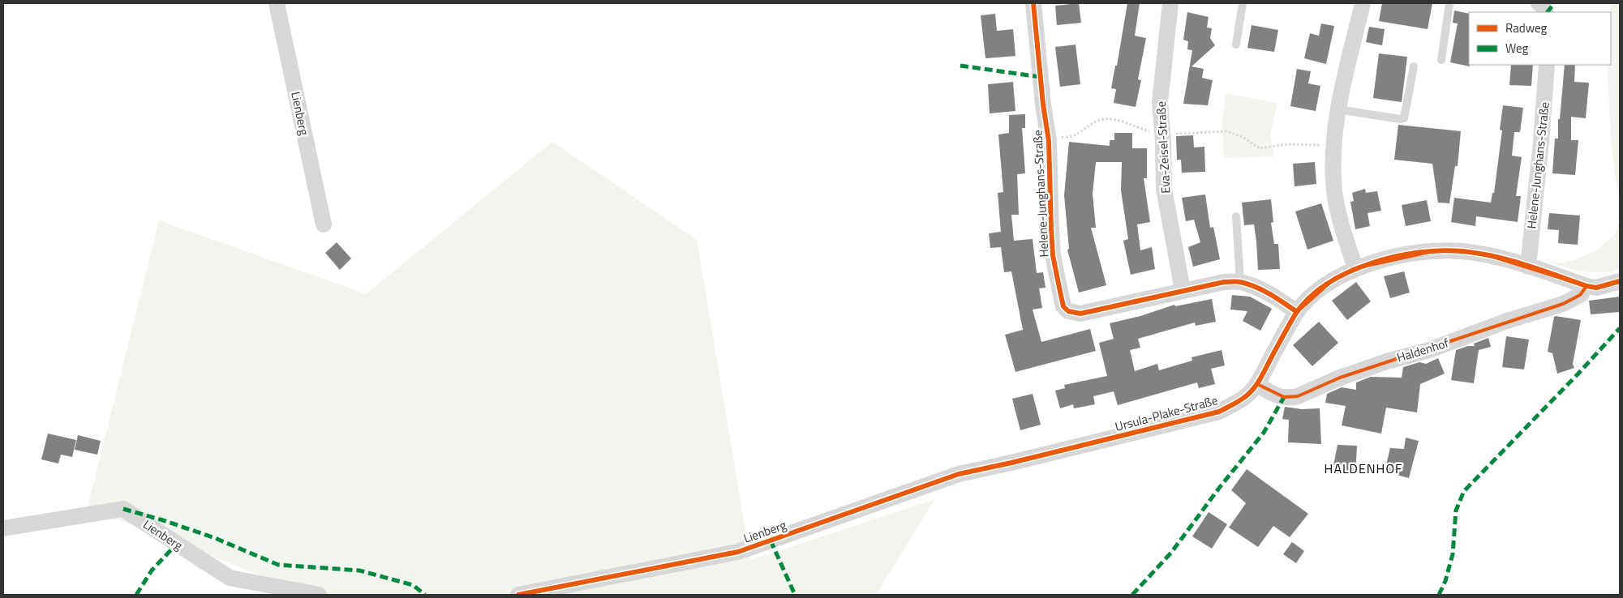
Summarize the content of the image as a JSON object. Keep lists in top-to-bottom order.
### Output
{
  "streets": {
    "street": [
      "Lienberg",
      "Eva-Zeisel-Straße",
      "Helene-Junghans-Straße",
      "Haldenhof",
      "Ursula-Plake-Straße"
    ]
  },
  "crossings": [
    ["Lienberg", "Ursula-Plake-Straße"],
    ["Eva-Zeisel-Straße", "Helene-Junghans-Straße"],
    ["Helene-Junghans-Straße", "Ursula-Plake-Straße"],
    ["Haldenhof", "Ursula-Plake-Straße"]
  ],
  "districts": ["HALDENHOF"],
  "legend": ["Radweg", "Weg"]
}
